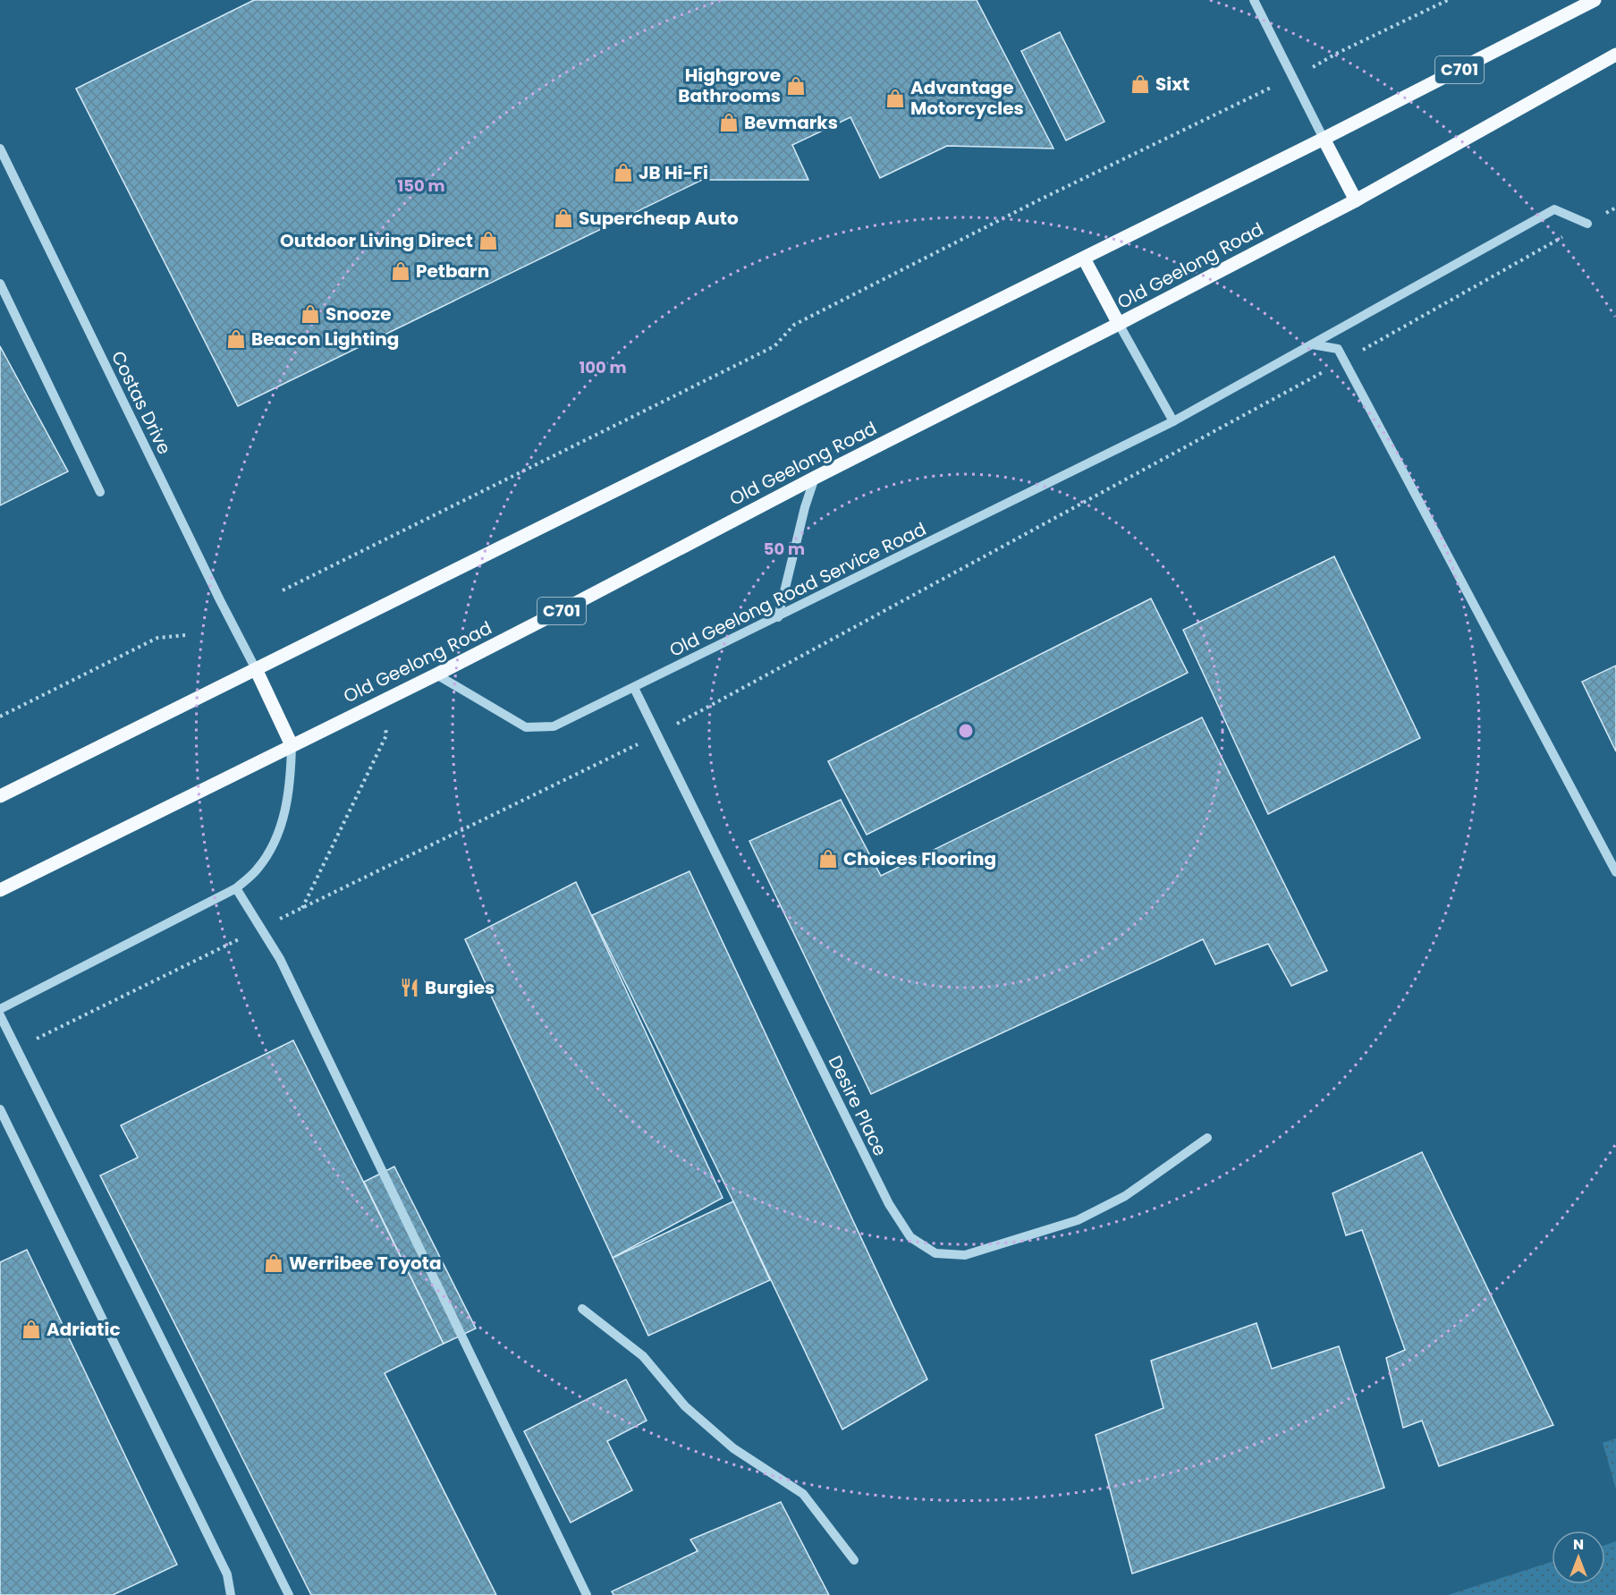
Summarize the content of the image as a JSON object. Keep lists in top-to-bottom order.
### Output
{
  "streets": {
    "main road": ["C701", "Old Geelong Road"],
    "street": ["Costas Drive", "Old Geelong Road Service Road", "Desire Place"]
  },
  "crossings": [
    ["C701", "Costas Drive"],
    ["Old Geelong Road", "Old Geelong Road Service Road"],
    ["Old Geelong Road Service Road", "Desire Place"]
  ],
  "places": {
    "shop": [
      "Sixt",
      "Highgrove Bathrooms",
      "Advantage Motorcycles",
      "Bevmarks",
      "JB Hi-Fi",
      "Supercheap Auto",
      "Outdoor Living Direct",
      "Petbarn",
      "Snooze",
      "Beacon Lighting",
      "Choices Flooring",
      "Werribee Toyota",
      "Adriatic"
    ],
    "restaurant": ["Burgies"]
  },
  "north": "top",
  "rings": ["150 m", "100 m", "50 m"]
}
